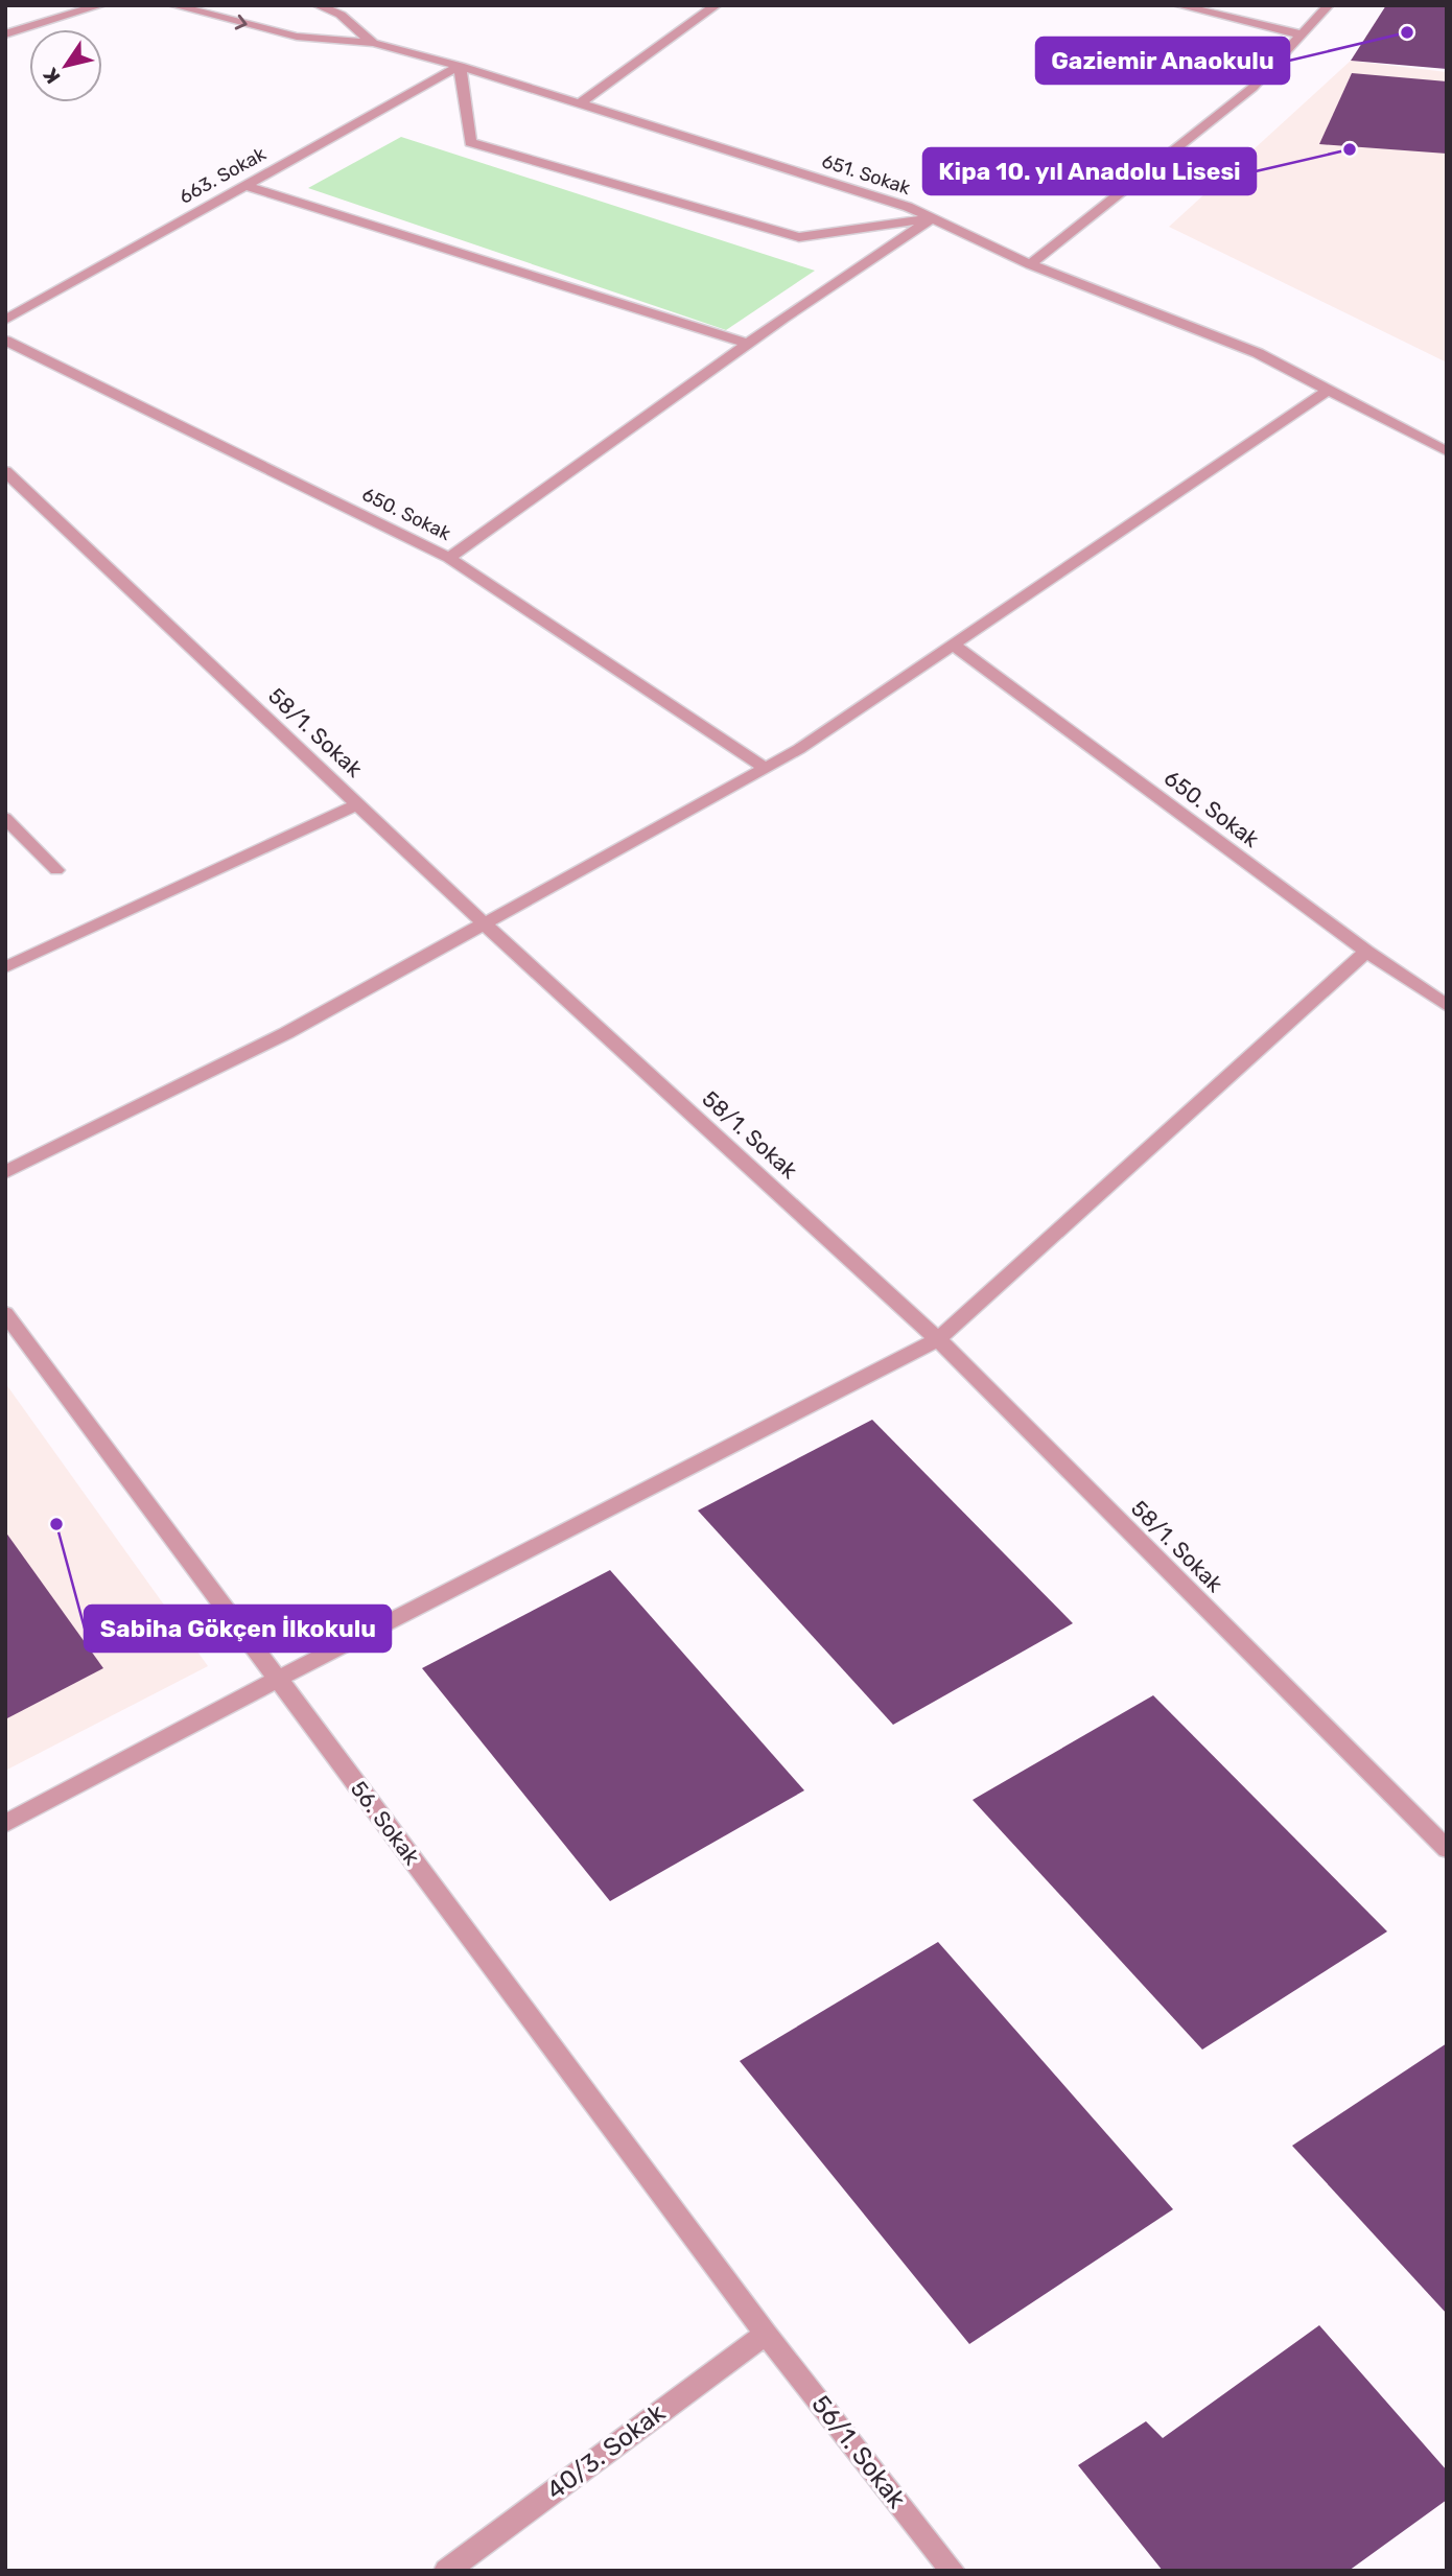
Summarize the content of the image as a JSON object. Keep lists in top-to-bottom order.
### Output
{
  "streets": {
    "street": [
      "651. Sokak",
      "663. Sokak",
      "650. Sokak",
      "58/1. Sokak",
      "56. Sokak",
      "40/3. Sokak",
      "56/1. Sokak"
    ]
  },
  "crossings": [
    ["651. Sokak", "663. Sokak"],
    ["56. Sokak", "40/3. Sokak"],
    ["56. Sokak", "56/1. Sokak"],
    ["40/3. Sokak", "56/1. Sokak"]
  ],
  "places": ["Gaziemir Anaokulu", "Kipa 10. yıl Anadolu Lisesi", "Sabiha Gökçen İlkokulu"],
  "north": "bottom left"
}
